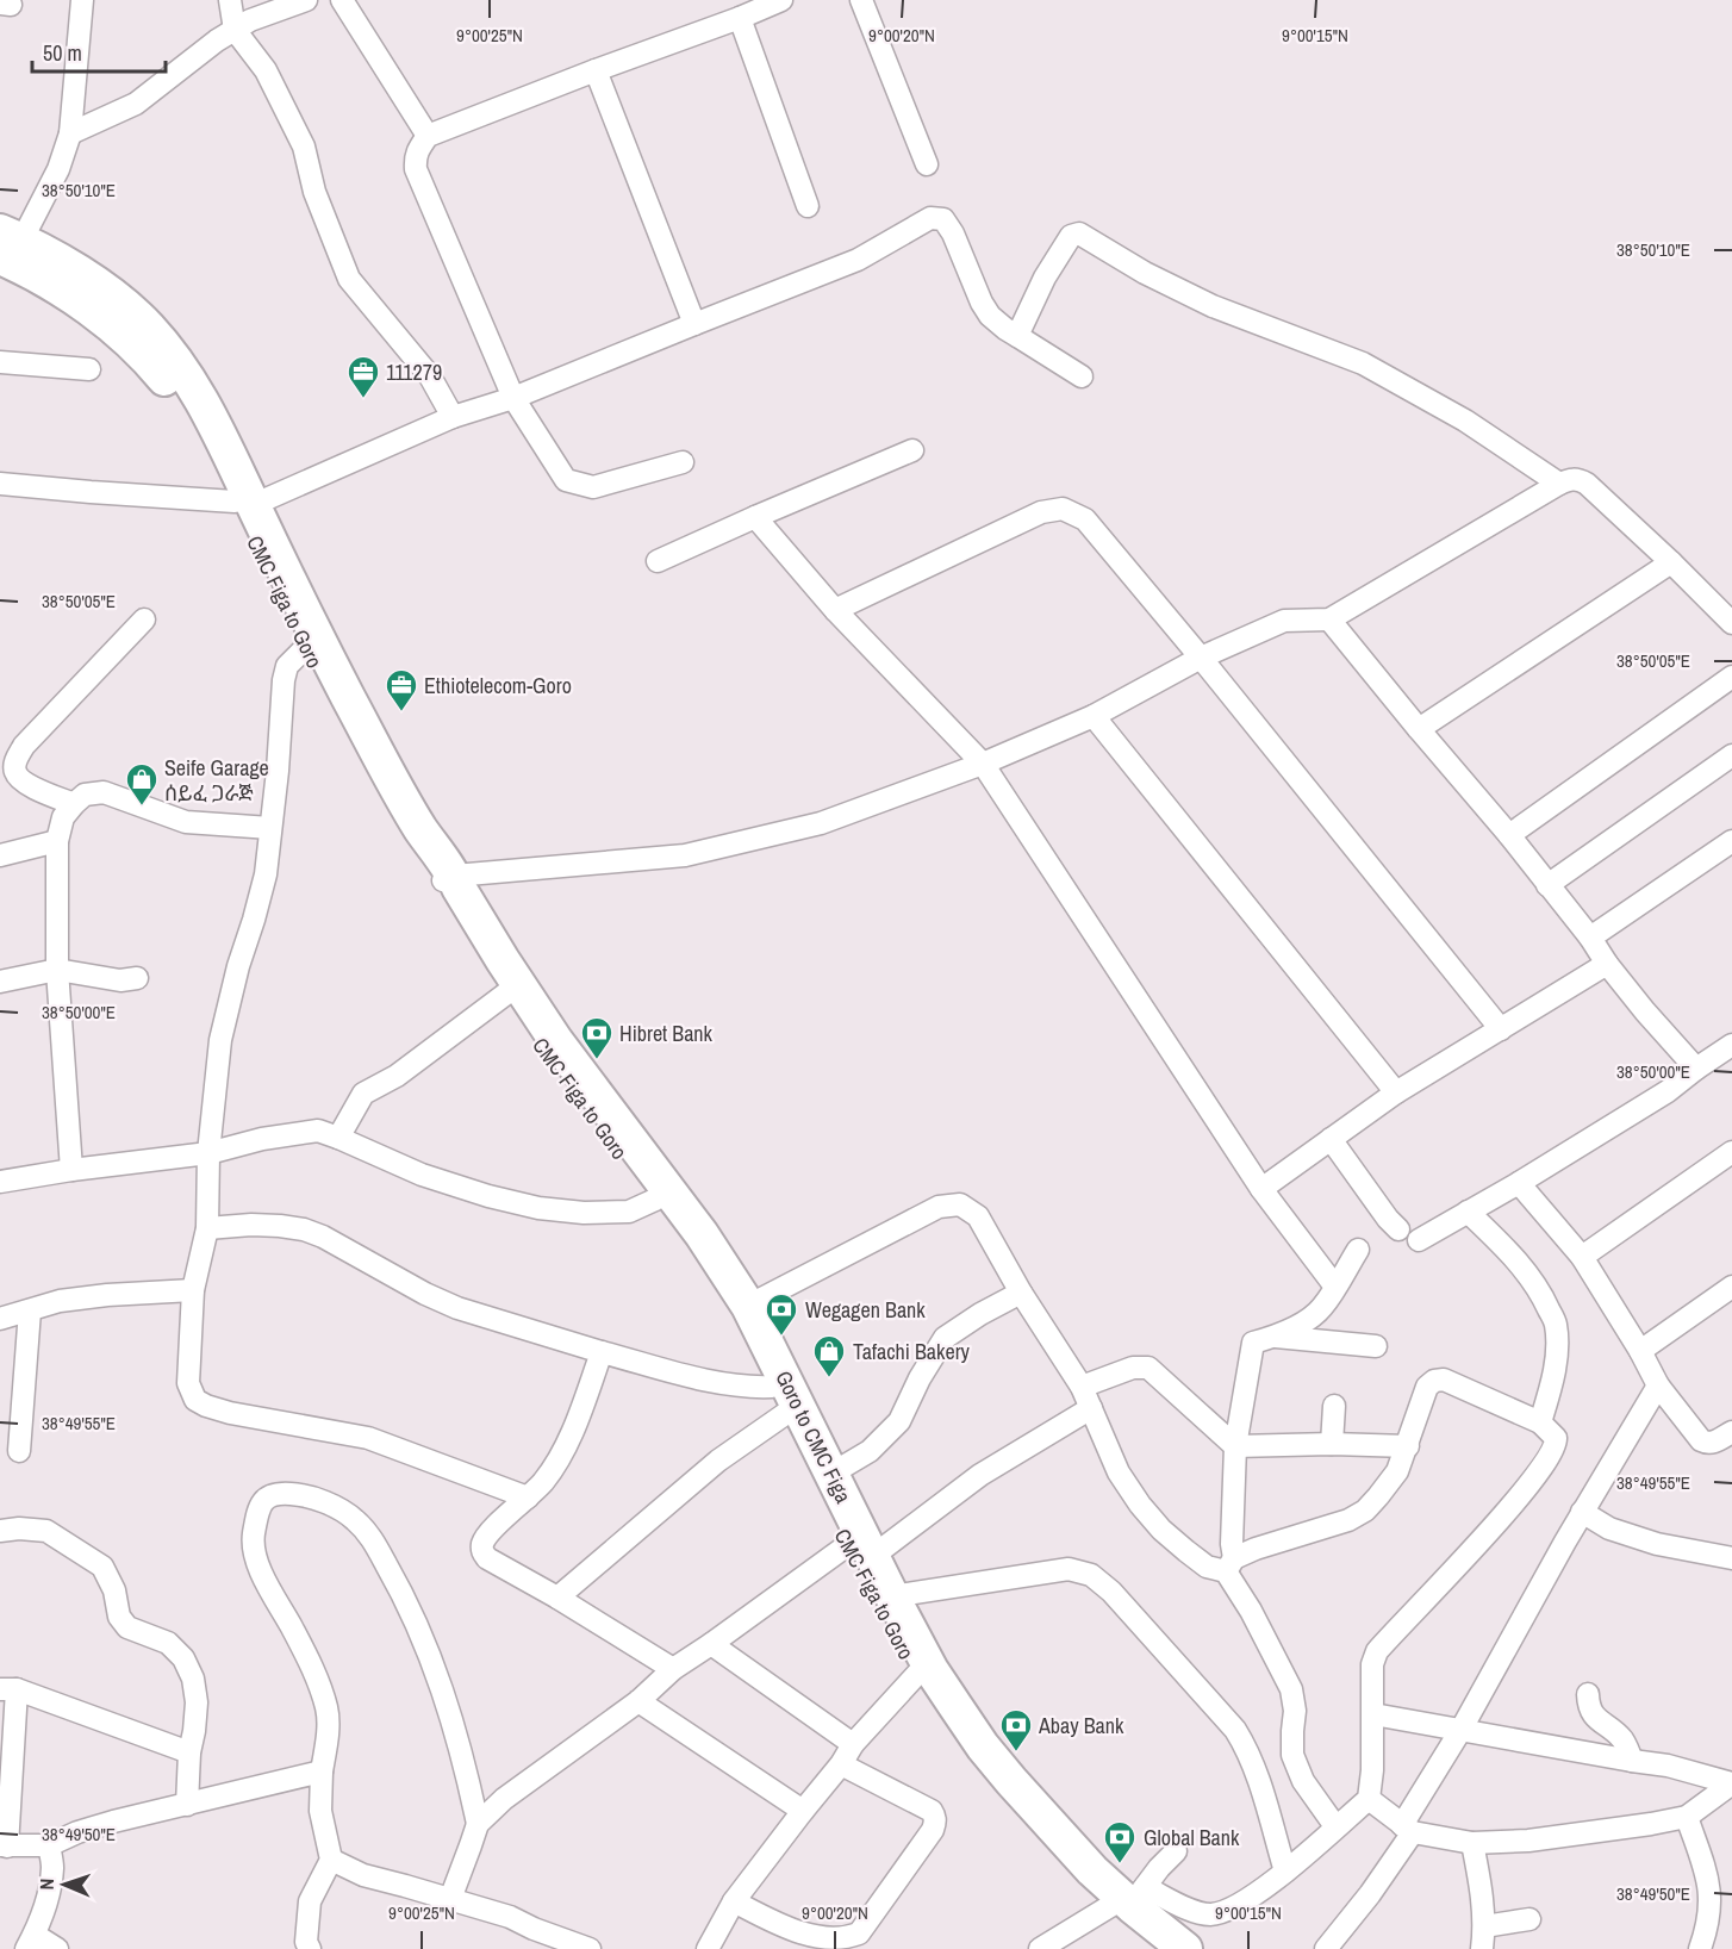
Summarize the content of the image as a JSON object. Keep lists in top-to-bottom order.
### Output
{
  "streets": {
    "main road": ["CMC Figa to Goro", "Goro to CMC Figa"]
  },
  "crossings": [
    ["CMC Figa to Goro", "Goro to CMC Figa"]
  ],
  "places": {
    "office": ["111279", "Ethiotelecom-Goro"],
    "shop": ["Seife Garage ሰይፈ ጋራጅ", "Tafachi Bakery"],
    "bank": [
      "Hibret Bank",
      "Wegagen Bank",
      "Abay Bank",
      "Global Bank"
    ]
  },
  "scale_bar": "50 m",
  "north": "left",
  "coordinates": [
    "9°00'25\"N",
    "9°00'20\"N",
    "9°00'15\"N",
    "38°50'10\"E",
    "38°50'05\"E",
    "38°50'00\"E",
    "38°49'55\"E",
    "38°49'50\"E"
  ]
}
